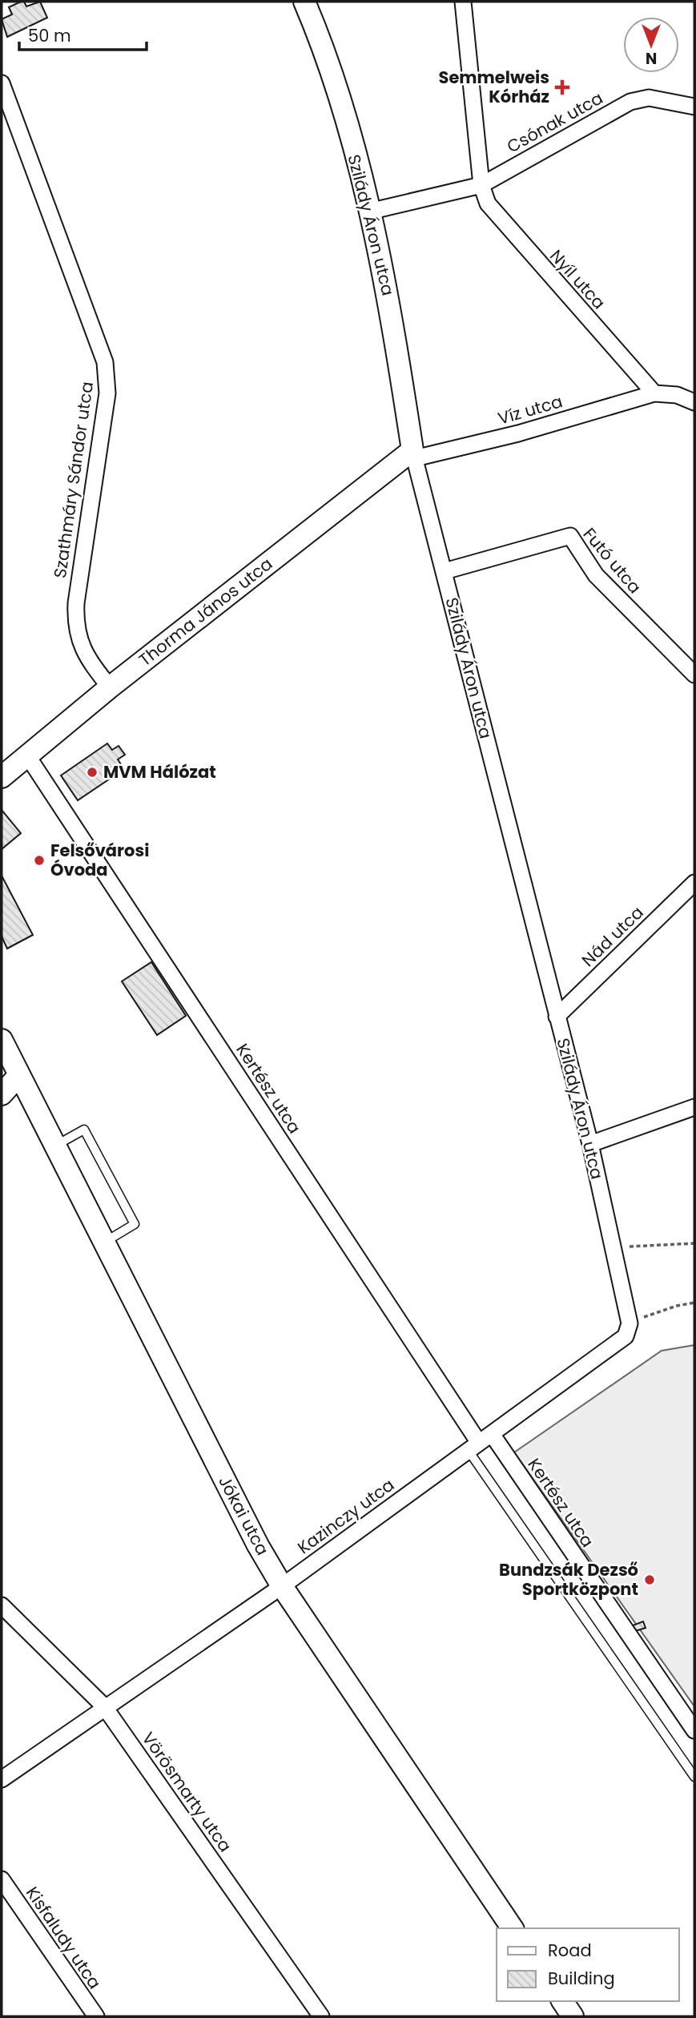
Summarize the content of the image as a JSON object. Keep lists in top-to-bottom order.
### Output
{
  "streets": {
    "street": [
      "Csónak utca",
      "Szilády Áron utca",
      "Nyíl utca",
      "Víz utca",
      "Szathmáry Sándor utca",
      "Futó utca",
      "Thorma János utca",
      "Nád utca",
      "Kertész utca",
      "Jókai utca",
      "Kazinczy utca",
      "Vörösmarty utca",
      "Kisfaludy utca"
    ]
  },
  "crossings": [
    ["Csónak utca", "Szilády Áron utca"],
    ["Csónak utca", "Nyíl utca"],
    ["Szilády Áron utca", "Víz utca"],
    ["Szilády Áron utca", "Futó utca"],
    ["Szilády Áron utca", "Thorma János utca"],
    ["Szilády Áron utca", "Nád utca"],
    ["Szilády Áron utca", "Kazinczy utca"],
    ["Nyíl utca", "Víz utca"],
    ["Víz utca", "Thorma János utca"],
    ["Szathmáry Sándor utca", "Thorma János utca"],
    ["Thorma János utca", "Kertész utca"],
    ["Kertész utca", "Kazinczy utca"],
    ["Jókai utca", "Kazinczy utca"],
    ["Kazinczy utca", "Vörösmarty utca"]
  ],
  "places": {
    "health": ["Semmelweis Kórház"],
    "other": ["MVM Hálózat", "Felsővárosi Óvoda", "Bundzsák Dezső Sportközpont"]
  },
  "legend": ["Road", "Building"],
  "scale_bar": "50 m",
  "north": "bottom"
}
